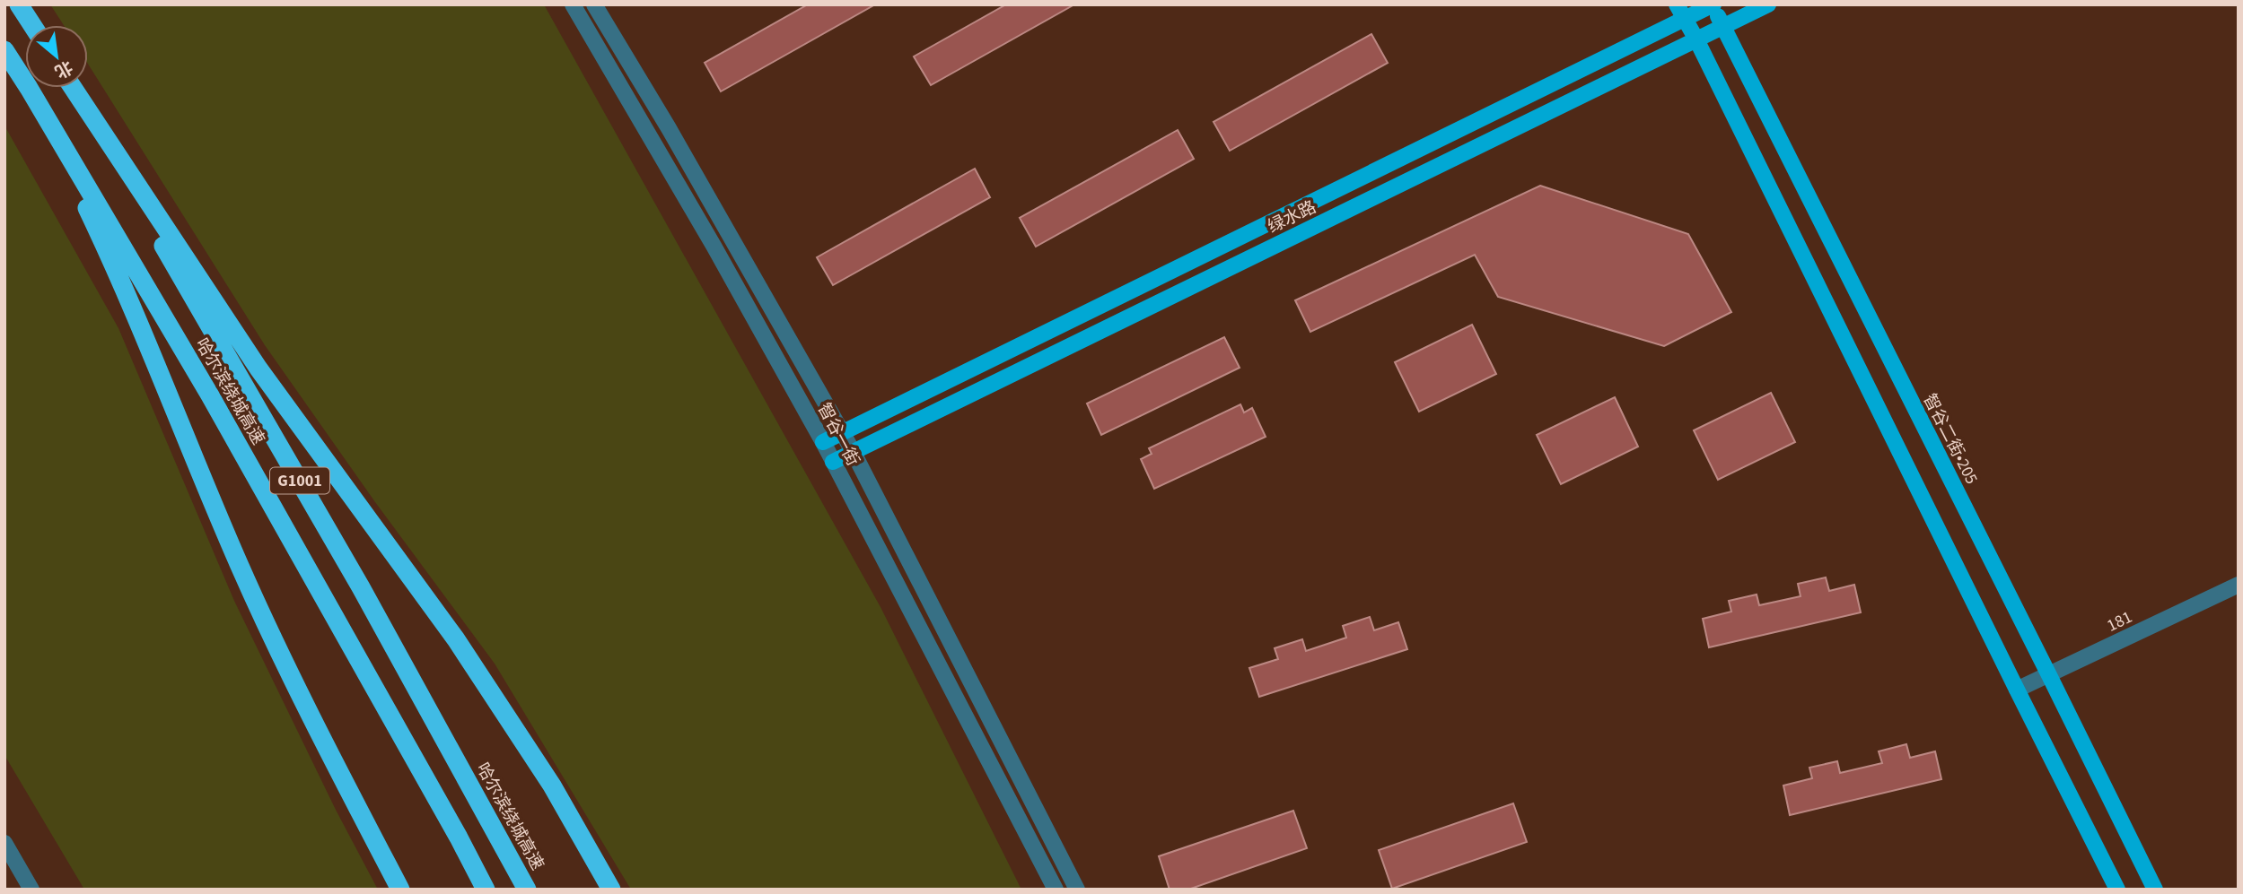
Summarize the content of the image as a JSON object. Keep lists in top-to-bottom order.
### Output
{
  "streets": {
    "highway": ["哈尔滨绕城高速", "G1001"],
    "main road": ["绿水路", "智谷二街•205"],
    "street": ["智谷一街", "181"]
  },
  "crossings": [
    ["绿水路", "智谷一街"],
    ["绿水路", "智谷二街•205"],
    ["智谷二街•205", "181"]
  ],
  "north": "bottom right"
}
